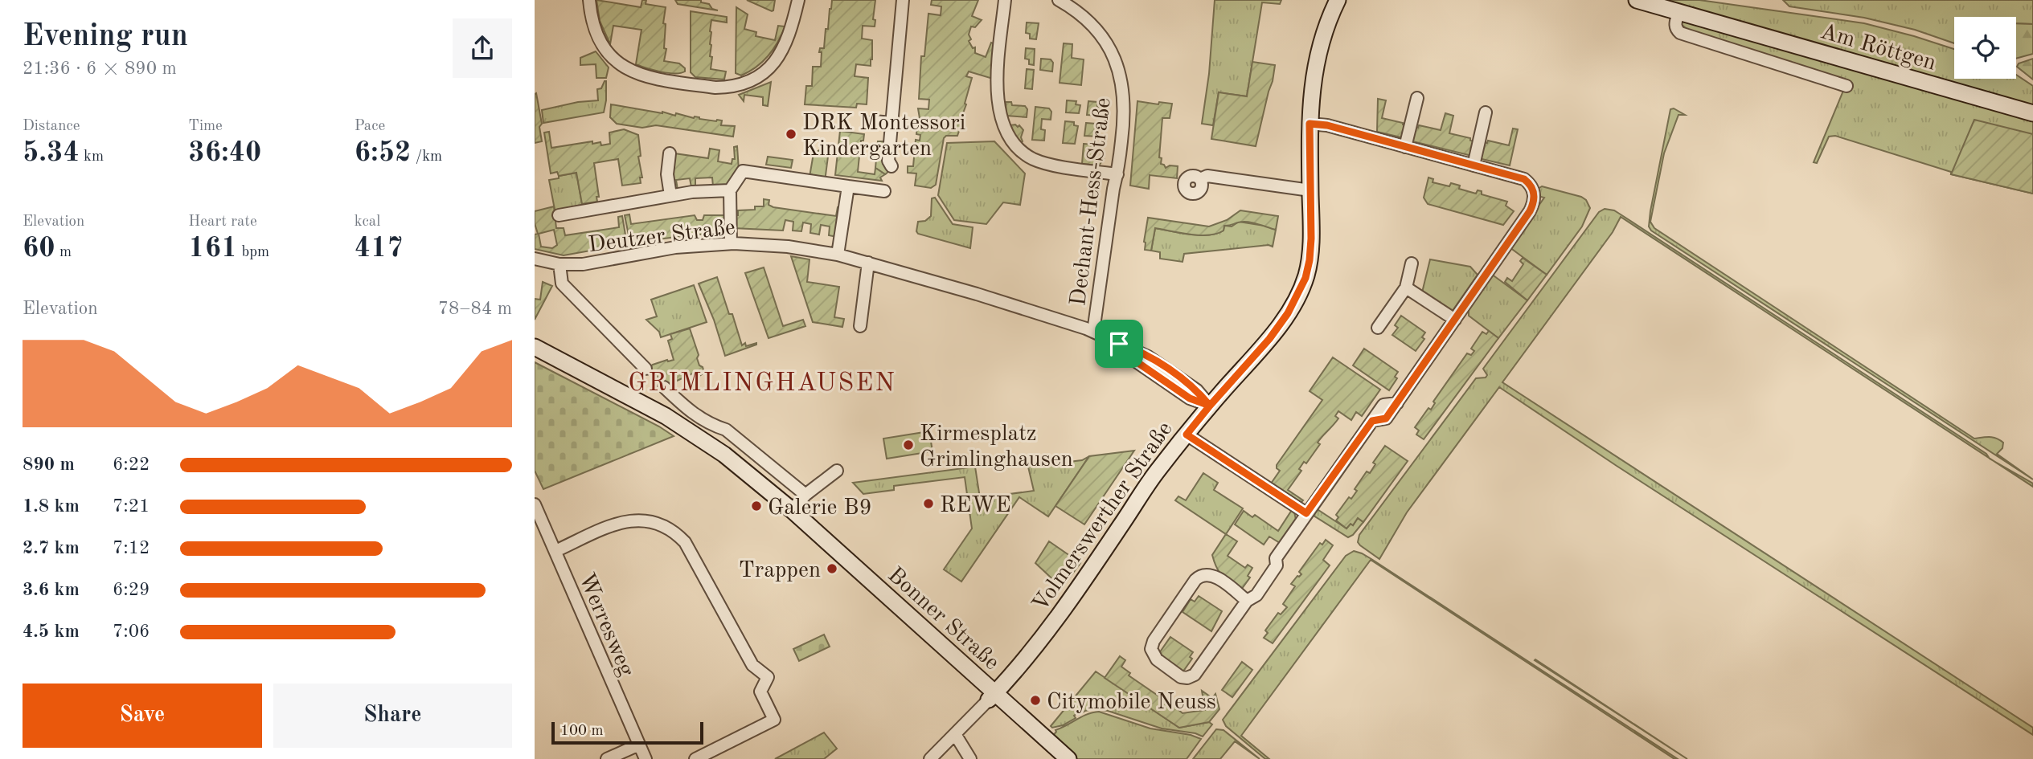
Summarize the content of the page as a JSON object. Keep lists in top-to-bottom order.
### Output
{
  "streets": {
    "street": [
      "Am Röttgen",
      "Dechant-Hess-Straße",
      "Deutzer Straße",
      "Volmerswerther Straße",
      "Bonner Straße",
      "Werresweg"
    ]
  },
  "crossings": [
    ["Dechant-Hess-Straße", "Deutzer Straße"],
    ["Deutzer Straße", "Volmerswerther Straße"],
    ["Volmerswerther Straße", "Bonner Straße"]
  ],
  "districts": ["GRIMLINGHAUSEN"],
  "places": [
    "DRK Montessori Kindergarten",
    "Kirmesplatz Grimlinghausen",
    "REWE",
    "Galerie B9",
    "Trappen",
    "Citymobile Neuss"
  ],
  "scale_bar": "100 m",
  "page": {
    "heading": ["Evening run", "21:36 · 6 × 890 m"],
    "stats": [
      ["Distance", "5.34 km"],
      ["Time", "36:40"],
      ["Pace", "6:52 /km"],
      ["Elevation", "60 m"],
      ["Heart rate", "161 bpm"],
      ["kcal", "417"]
    ],
    "chart": ["Elevation", "78–84 m"],
    "list": [
      {
        "name": "890 m",
        "note": "6:22"
      },
      {
        "name": "1.8 km",
        "note": "7:21"
      },
      {
        "name": "2.7 km",
        "note": "7:12"
      },
      {
        "name": "3.6 km",
        "note": "6:29"
      },
      {
        "name": "4.5 km",
        "note": "7:06"
      }
    ],
    "buttons": ["Save", "Share"],
    "scale": "100 m"
  }
}
